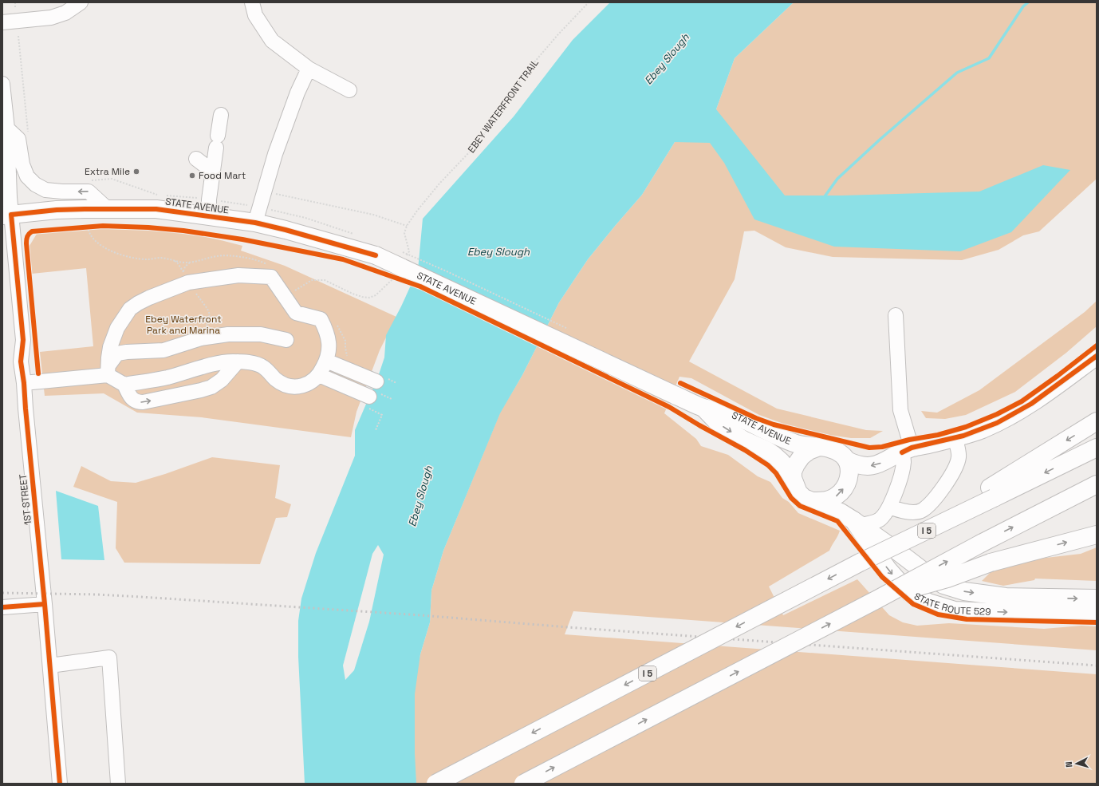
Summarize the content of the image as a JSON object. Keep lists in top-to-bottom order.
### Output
{
  "streets": {
    "main road": ["STATE AVENUE", "I 5", "STATE ROUTE 529"],
    "street": ["1ST STREET"],
    "path": ["EBEY WATERFRONT TRAIL"]
  },
  "crossings": [
    ["STATE AVENUE", "1ST STREET"],
    ["STATE AVENUE", "STATE ROUTE 529"]
  ],
  "water": ["Ebey Slough"],
  "parks": ["Ebey Waterfront Park and Marina"],
  "places": ["Extra Mile", "Food Mart"],
  "north": "left"
}
